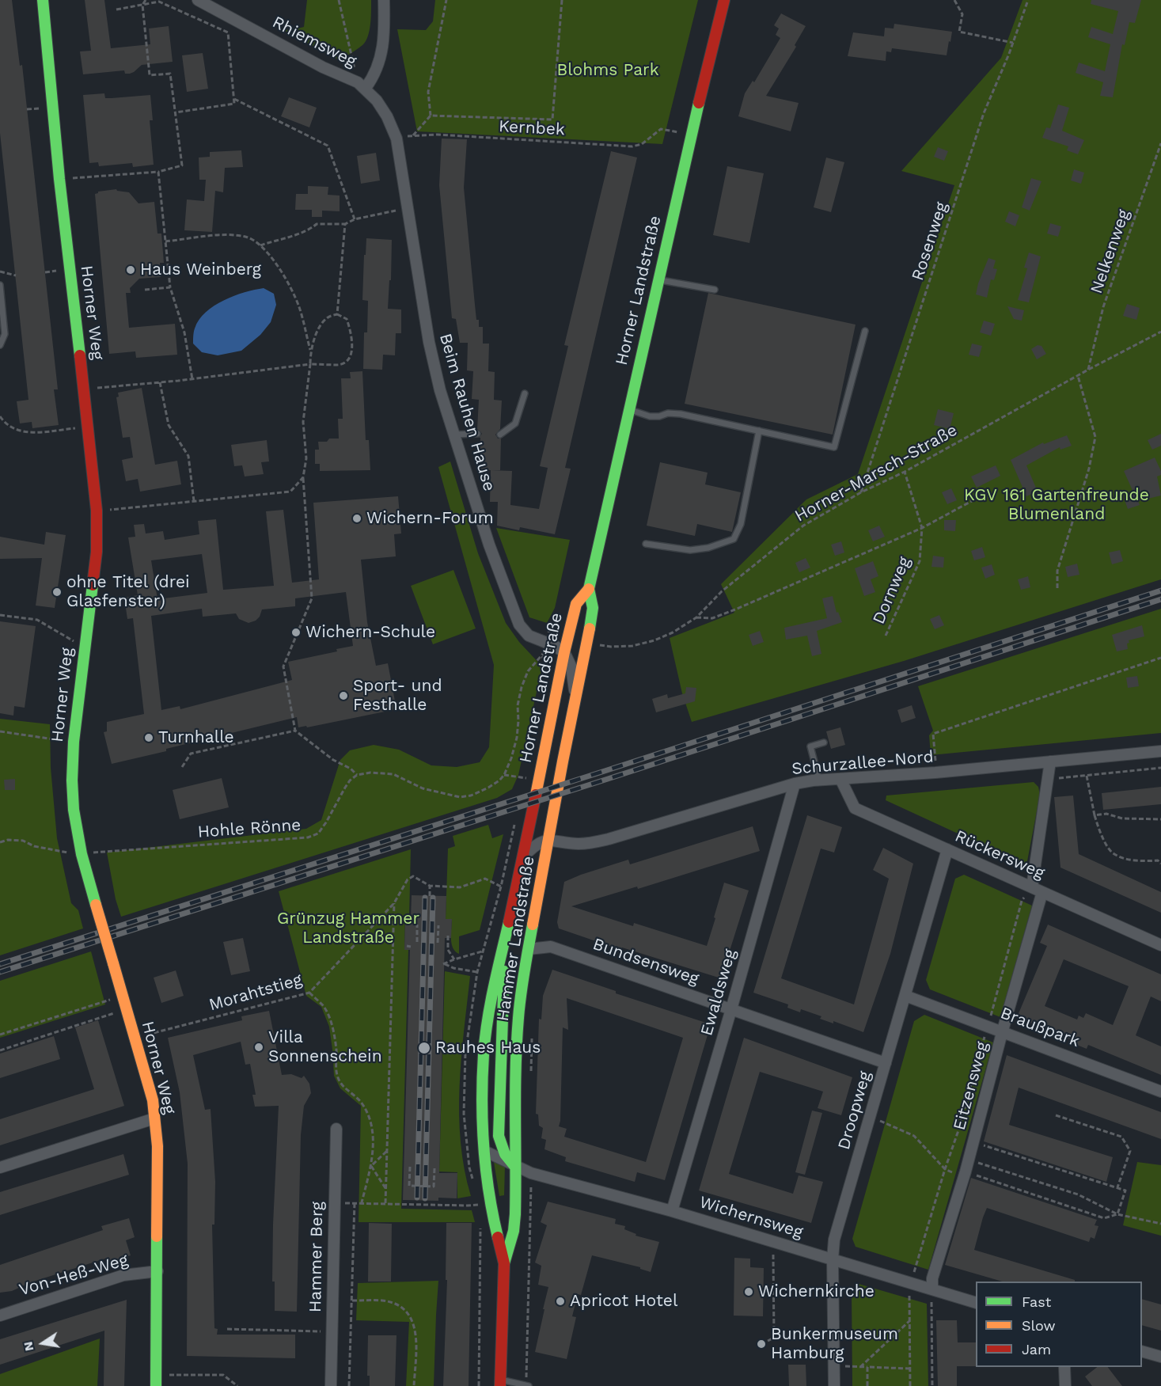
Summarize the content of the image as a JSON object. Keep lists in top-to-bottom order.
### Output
{
  "streets": {
    "main road": ["Horner Landstraße", "Horner Weg", "Hammer Landstraße"],
    "street": [
      "Rhiemsweg",
      "Beim Rauhen Hause",
      "Schurzallee-Nord",
      "Rückersweg",
      "Bundsensweg",
      "Ewaldsweg",
      "Braußpark",
      "Eitzensweg",
      "Droopweg",
      "Wichernsweg",
      "Hammer Berg",
      "Von-Heß-Weg"
    ],
    "path": [
      "Kernbek",
      "Rosenweg",
      "Nelkenweg",
      "Horner-Marsch-Straße",
      "Dornweg",
      "Hohle Rönne",
      "Morahtstieg"
    ]
  },
  "crossings": [
    ["Rhiemsweg", "Beim Rauhen Hause"],
    ["Kernbek", "Horner Landstraße"],
    ["Kernbek", "Beim Rauhen Hause"],
    ["Rosenweg", "Horner-Marsch-Straße"],
    ["Nelkenweg", "Horner-Marsch-Straße"],
    ["Horner Landstraße", "Beim Rauhen Hause"],
    ["Horner Landstraße", "Horner-Marsch-Straße"],
    ["Horner Landstraße", "Hammer Landstraße"],
    ["Horner Weg", "Hohle Rönne"],
    ["Horner Weg", "Morahtstieg"],
    ["Horner Weg", "Von-Heß-Weg"],
    ["Horner-Marsch-Straße", "Dornweg"],
    ["Schurzallee-Nord", "Rückersweg"],
    ["Schurzallee-Nord", "Hammer Landstraße"],
    ["Schurzallee-Nord", "Ewaldsweg"],
    ["Rückersweg", "Eitzensweg"],
    ["Rückersweg", "Droopweg"],
    ["Hammer Landstraße", "Bundsensweg"],
    ["Hammer Landstraße", "Wichernsweg"],
    ["Bundsensweg", "Ewaldsweg"],
    ["Bundsensweg", "Droopweg"],
    ["Ewaldsweg", "Wichernsweg"],
    ["Braußpark", "Eitzensweg"],
    ["Braußpark", "Droopweg"],
    ["Eitzensweg", "Wichernsweg"],
    ["Droopweg", "Wichernsweg"]
  ],
  "parks": ["Blohms Park", "KGV 161 Gartenfreunde Blumenland", "Grünzug Hammer Landstraße"],
  "places": [
    "Haus Weinberg",
    "Wichern-Forum",
    "ohne Titel (drei Glasfenster)",
    "Wichern-Schule",
    "Sport- und Festhalle",
    "Turnhalle",
    "Villa Sonnenschein",
    "Rauhes Haus",
    "Wichernkirche",
    "Apricot Hotel",
    "Bunkermuseum Hamburg"
  ],
  "legend": ["Fast", "Slow", "Jam"],
  "north": "left"
}
